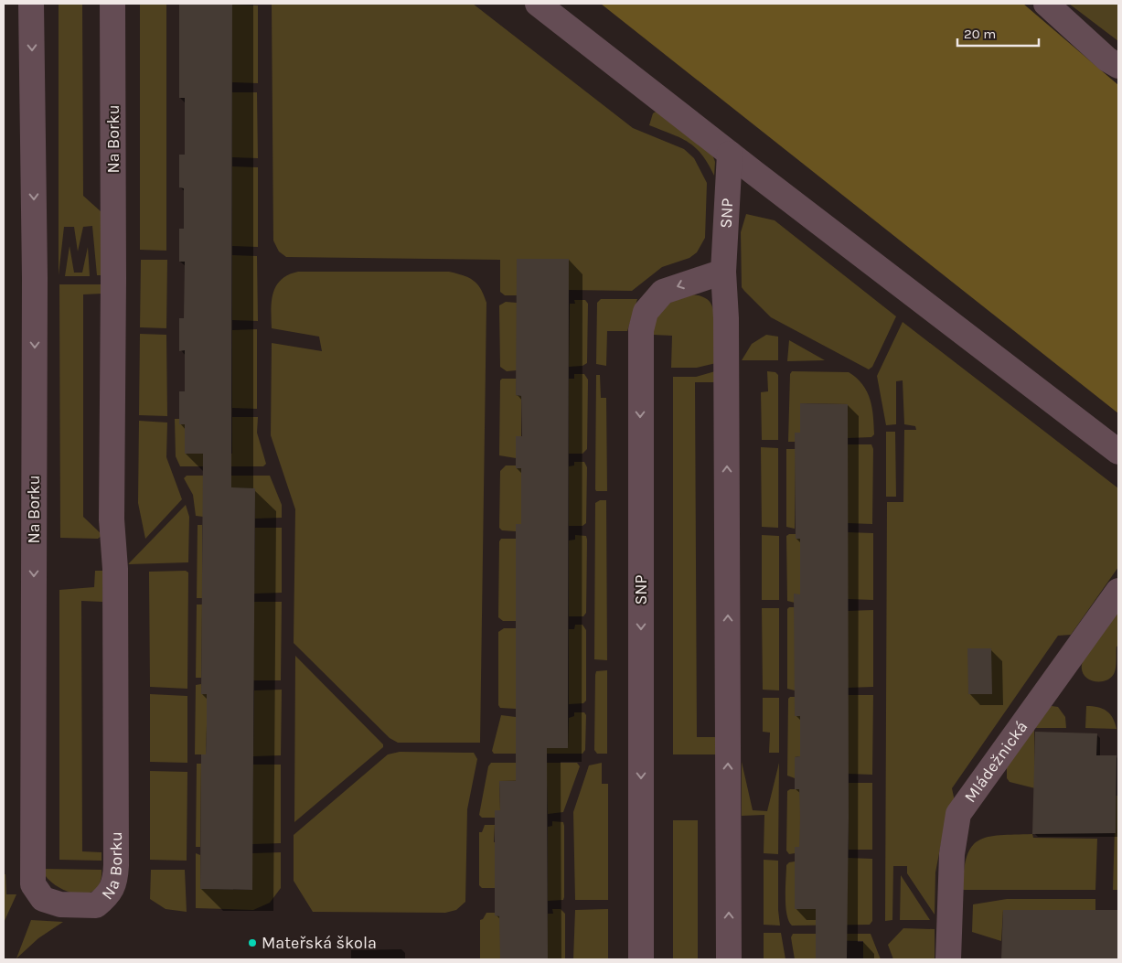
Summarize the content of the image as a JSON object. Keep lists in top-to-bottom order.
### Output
{
  "streets": {
    "street": ["Na Borku", "SNP", "Mládežnická"]
  },
  "places": ["Mateřská škola"],
  "scale_bar": "20 m"
}
